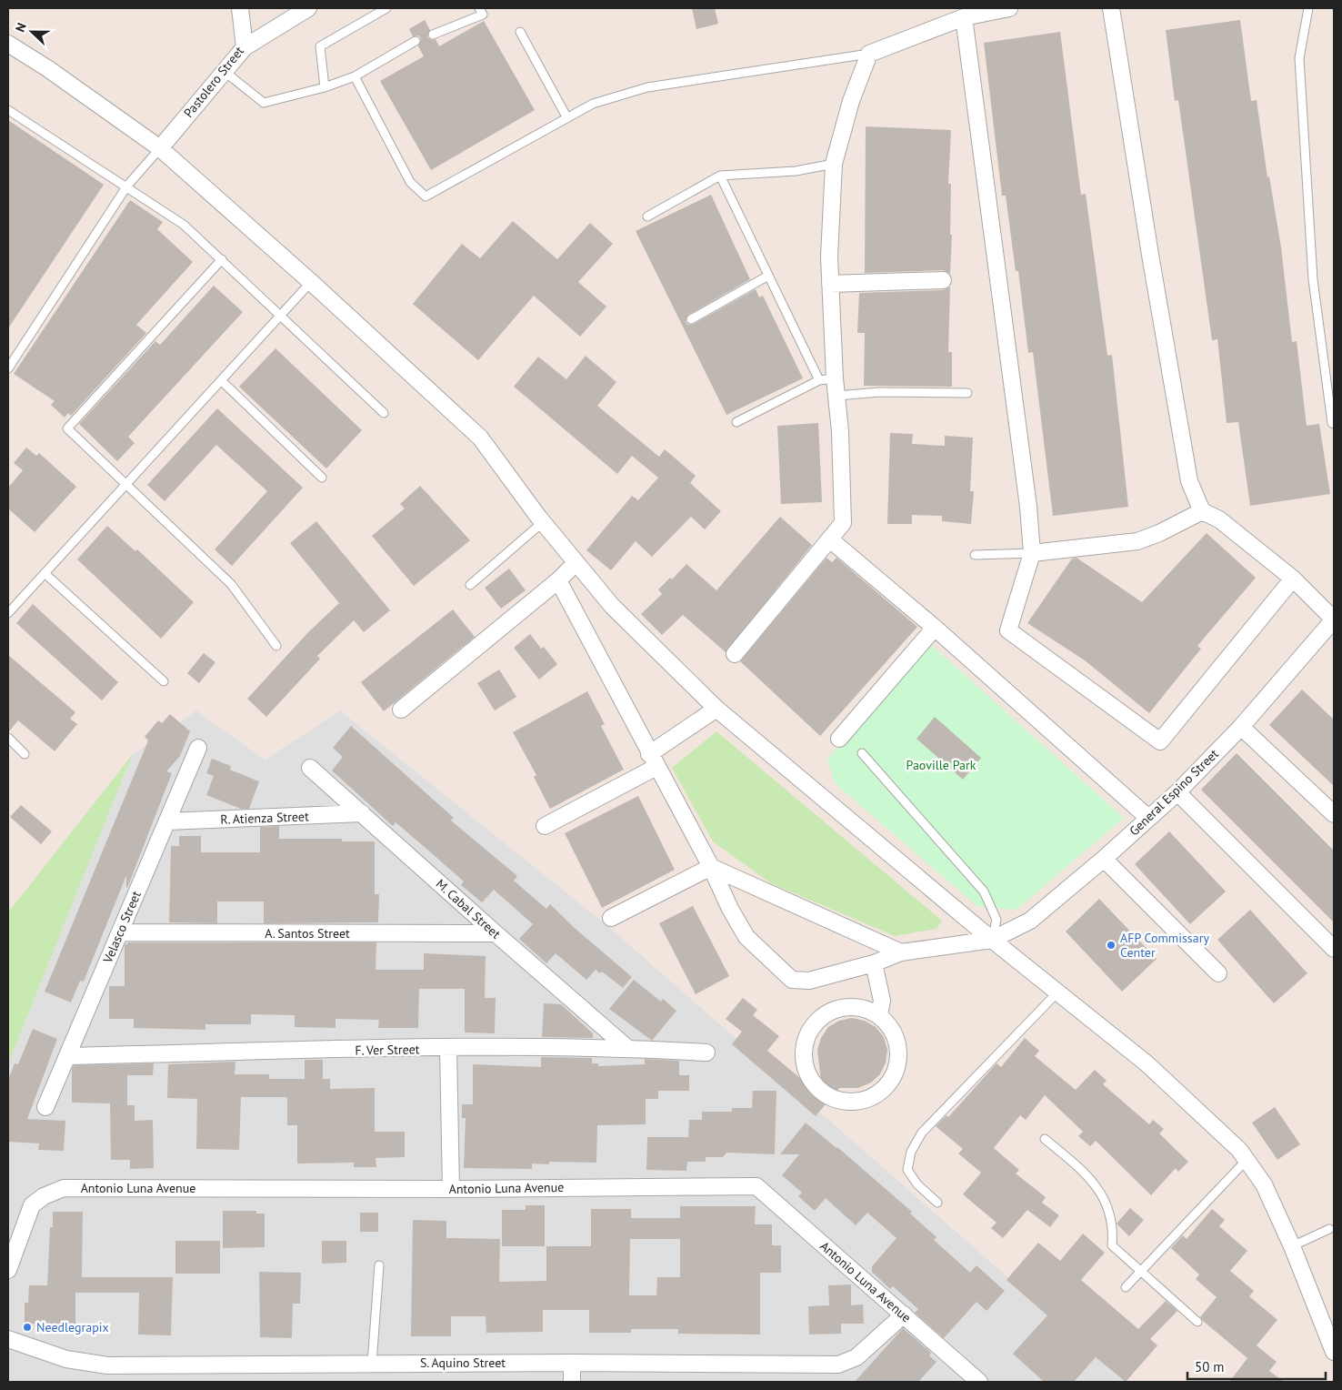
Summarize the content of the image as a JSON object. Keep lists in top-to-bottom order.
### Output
{
  "streets": {
    "street": [
      "Pastolero Street",
      "General Espino Street",
      "R. Atienza Street",
      "M. Cabal Street",
      "Velasco Street",
      "A. Santos Street",
      "F. Ver Street",
      "Antonio Luna Avenue",
      "S. Aquino Street"
    ]
  },
  "crossings": [
    ["R. Atienza Street", "M. Cabal Street"],
    ["R. Atienza Street", "Velasco Street"],
    ["M. Cabal Street", "A. Santos Street"],
    ["M. Cabal Street", "F. Ver Street"],
    ["Velasco Street", "A. Santos Street"],
    ["Velasco Street", "F. Ver Street"],
    ["Antonio Luna Avenue", "S. Aquino Street"]
  ],
  "parks": ["Paoville Park"],
  "places": ["AFP Commissary Center", "Needlegrapix"],
  "scale_bar": "50 m",
  "north": "left"
}
